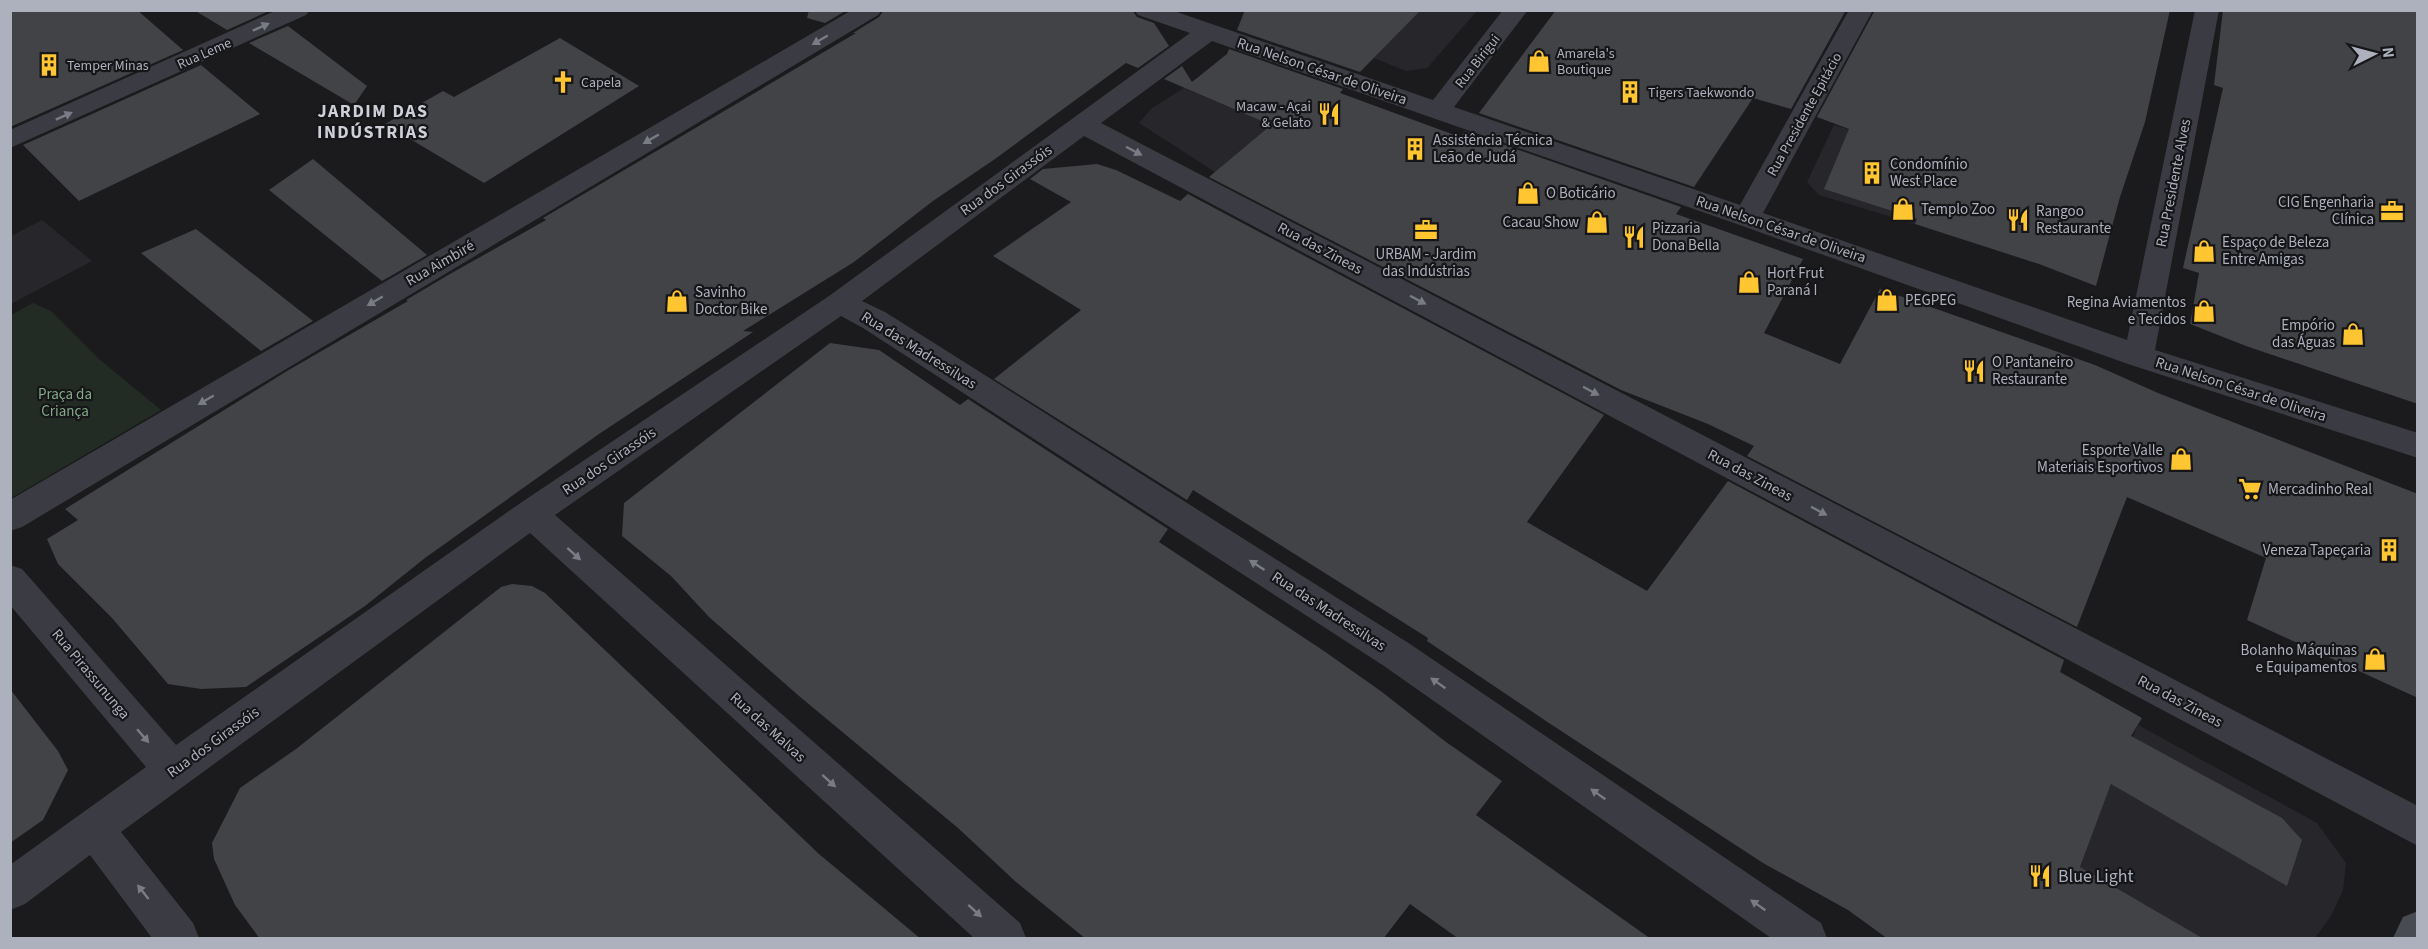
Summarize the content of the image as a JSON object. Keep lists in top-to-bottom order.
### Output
{
  "streets": {
    "street": [
      "Rua Leme",
      "Rua Birigui",
      "Rua Nelson César de Oliveira",
      "Rua Presidente Epitácio",
      "Rua dos Girassóis",
      "Rua Presidente Alves",
      "Rua das Zineas",
      "Rua Aimbiré",
      "Rua das Madressilvas",
      "Rua Pirassununga",
      "Rua das Malvas"
    ]
  },
  "crossings": [
    ["Rua Birigui", "Rua Nelson César de Oliveira"],
    ["Rua Nelson César de Oliveira", "Rua Presidente Epitácio"],
    ["Rua Nelson César de Oliveira", "Rua dos Girassóis"],
    ["Rua Nelson César de Oliveira", "Rua Presidente Alves"],
    ["Rua dos Girassóis", "Rua das Zineas"],
    ["Rua dos Girassóis", "Rua das Madressilvas"],
    ["Rua dos Girassóis", "Rua Pirassununga"],
    ["Rua dos Girassóis", "Rua das Malvas"]
  ],
  "one_way": [
    "Rua Leme",
    "Rua das Zineas",
    "Rua Aimbiré",
    "Rua das Madressilvas",
    "Rua Pirassununga",
    "Rua das Malvas"
  ],
  "districts": ["JARDIM DAS INDÚSTRIAS"],
  "parks": ["Praça da Criança"],
  "places": {
    "shop": [
      "Amarela's Boutique",
      "O Boticário",
      "Templo Zoo",
      "Cacau Show",
      "Espaço de Beleza Entre Amigas",
      "Hort Frut Paraná I",
      "PEGPEG",
      "Savinho Doctor Bike",
      "Regina Aviamentos e Tecidos",
      "Empório das Águas",
      "Esporte Valle Materiais Esportivos",
      "Bolanho Máquinas e Equipamentos"
    ],
    "building": [
      "Temper Minas",
      "Tigers Taekwondo",
      "Assistência Técnica Leão de Judá",
      "Condomínio West Place",
      "Veneza Tapeçaria"
    ],
    "church": ["Capela"],
    "restaurant": [
      "Macaw - Açai & Gelato",
      "Rangoo Restaurante",
      "Pizzaria Dona Bella",
      "O Pantaneiro Restaurante",
      "Blue Light"
    ],
    "office": ["CIG Engenharia Clínica", "URBAM - Jardim das Indústrias"],
    "supermarket": ["Mercadinho Real"]
  },
  "north": "right"
}
